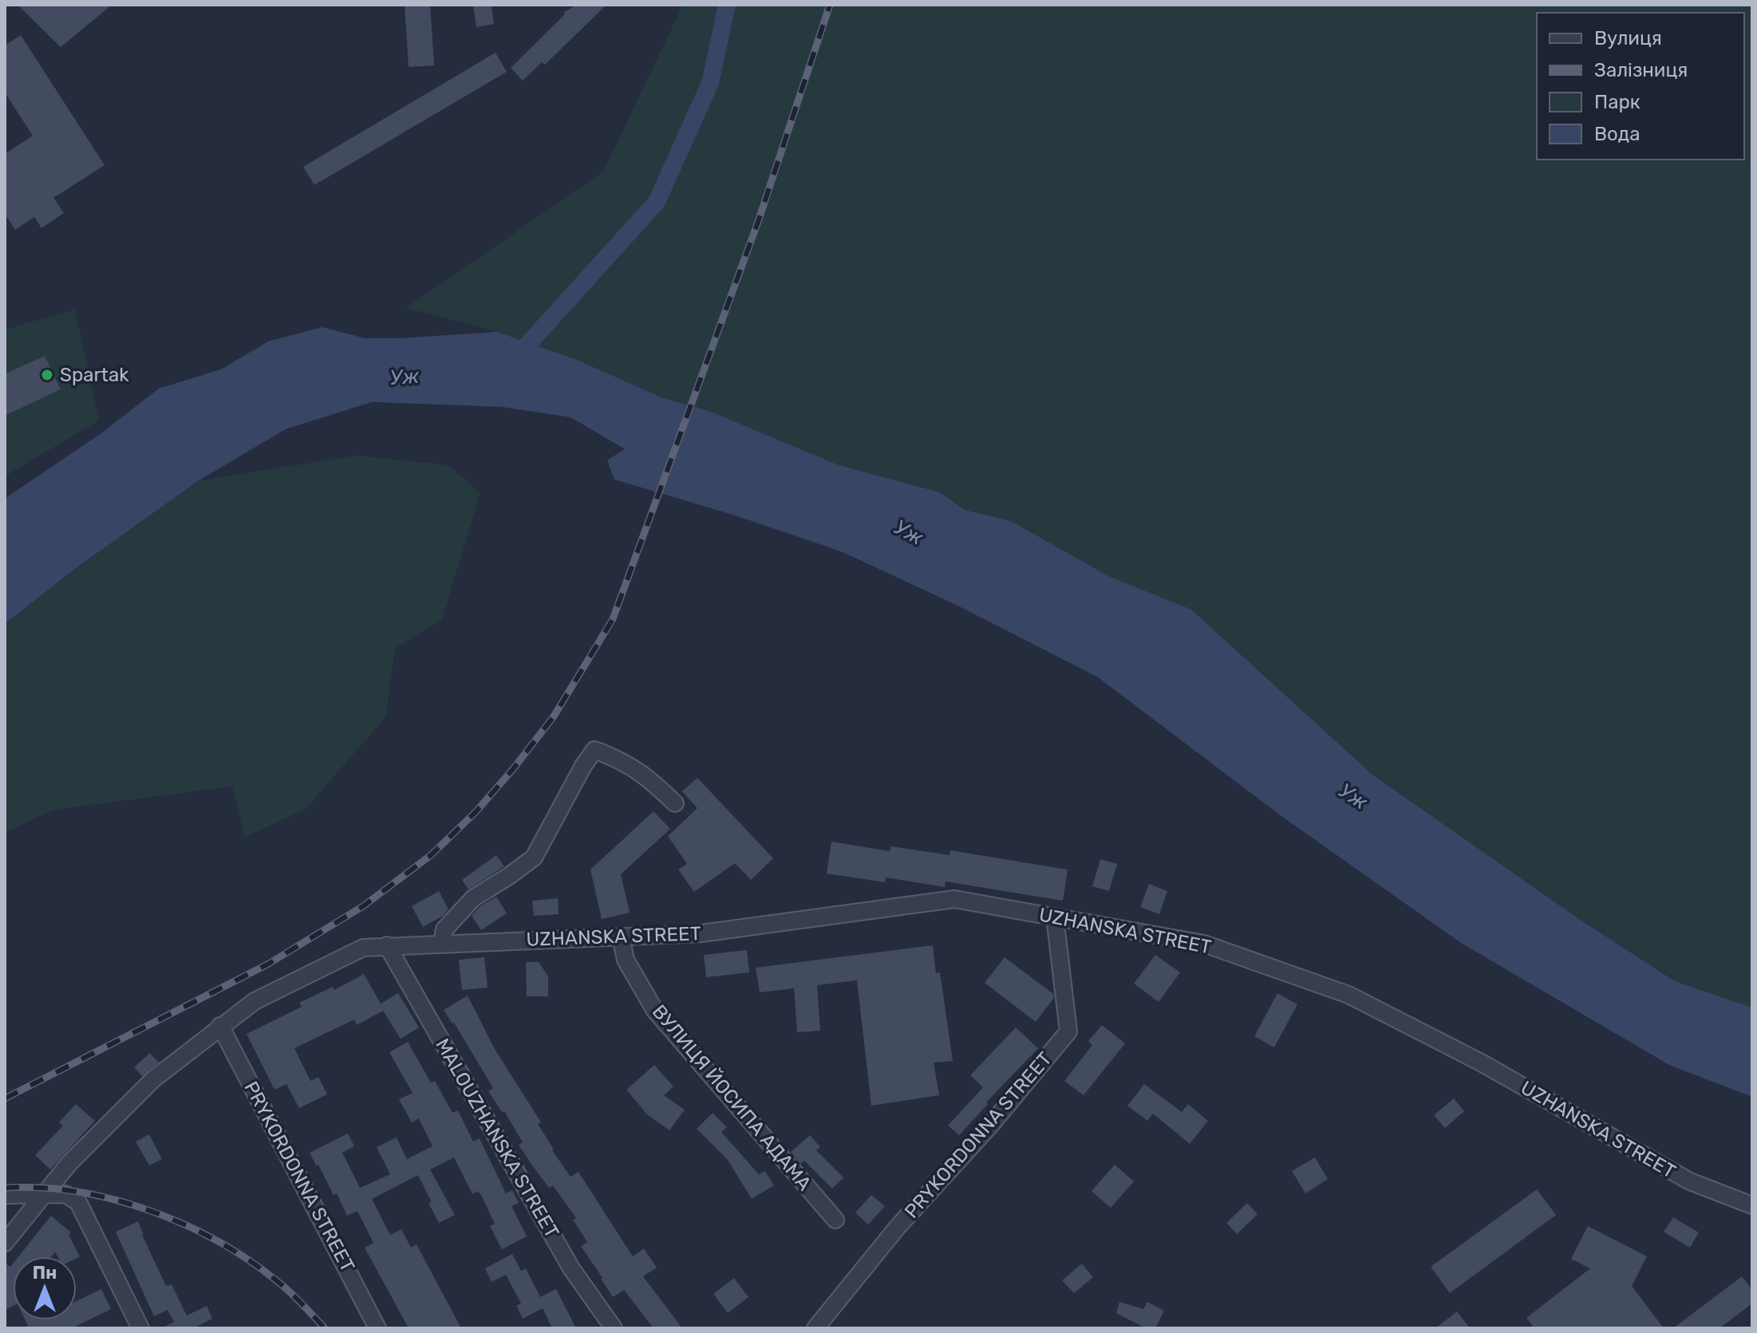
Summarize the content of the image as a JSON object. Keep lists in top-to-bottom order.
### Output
{
  "streets": {
    "street": [
      "UZHANSKA STREET",
      "ВУЛИЦЯ ЙОСИПА АДАМА",
      "PRYKORDONNA STREET",
      "MALOUZHANSKA STREET"
    ]
  },
  "crossings": [
    ["UZHANSKA STREET", "ВУЛИЦЯ ЙОСИПА АДАМА"],
    ["UZHANSKA STREET", "PRYKORDONNA STREET"],
    ["UZHANSKA STREET", "MALOUZHANSKA STREET"]
  ],
  "water": ["Уж"],
  "places": ["Spartak"],
  "legend": [
    "Вулиця",
    "Залізниця",
    "Парк",
    "Вода"
  ],
  "north": "top"
}
